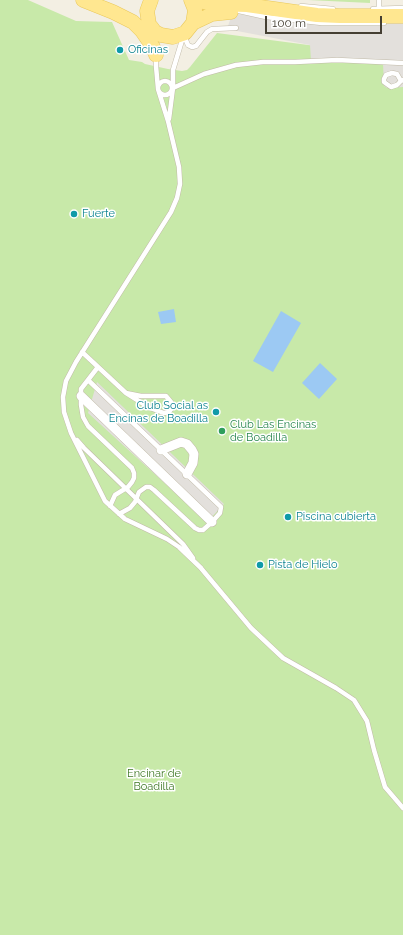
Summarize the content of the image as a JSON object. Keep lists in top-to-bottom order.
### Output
{
  "parks": ["Encinar de Boadilla"],
  "places": [
    "Oficinas",
    "Fuerte",
    "Club Social as Encinas de Boadilla",
    "Club Las Encinas de Boadilla",
    "Piscina cubierta",
    "Pista de Hielo"
  ],
  "scale_bar": "100 m"
}
